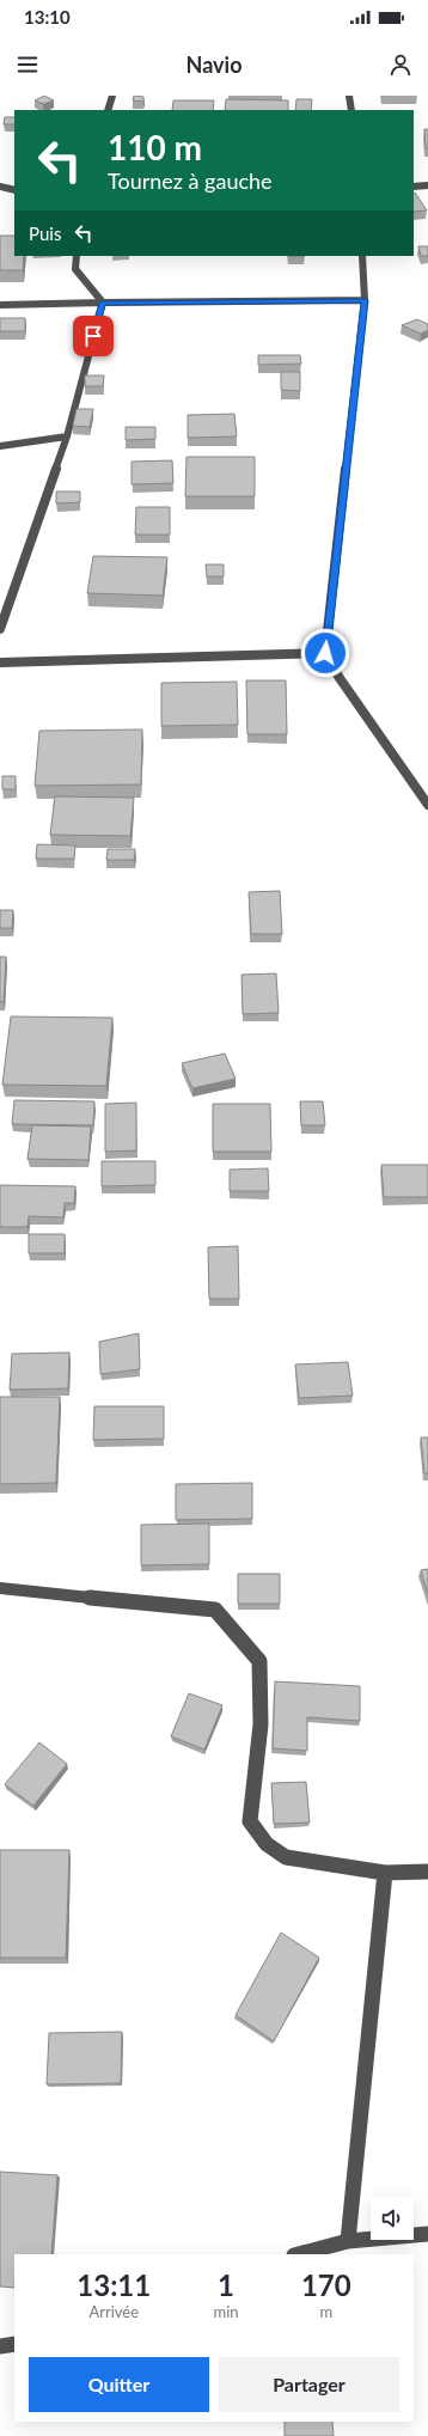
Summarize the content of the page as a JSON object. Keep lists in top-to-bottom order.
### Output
{
  "page": {
    "status": "13:10",
    "header": "Navio",
    "turn": ["110 m", "Tournez à gauche"],
    "then": "Puis",
    "eta": [
      "13:11",
      "Arrivée",
      "1",
      "min",
      "170",
      "m"
    ],
    "buttons": ["Quitter", "Partager"]
  }
}
